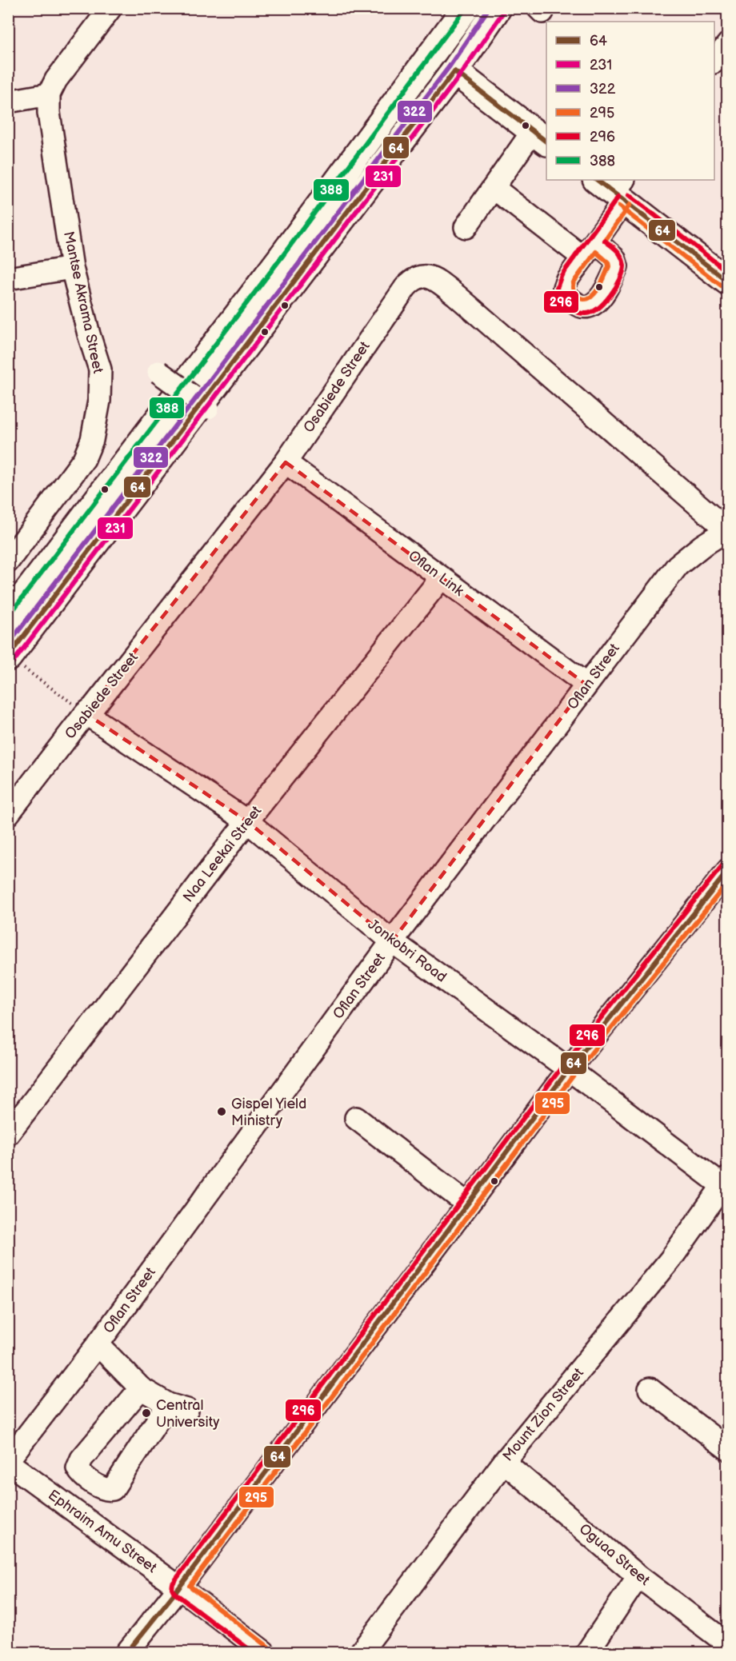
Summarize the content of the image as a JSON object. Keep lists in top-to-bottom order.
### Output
{
  "streets": {
    "street": [
      "Mantse Akrama Street",
      "Osabiede Street",
      "Oflan Link",
      "Oflan Street",
      "Naa Leekai Street",
      "Jonkobri Road",
      "Mount Zion Street",
      "Ephraim Amu Street",
      "Oguaa Street"
    ]
  },
  "crossings": [
    ["Osabiede Street", "Oflan Link"],
    ["Osabiede Street", "Oflan Street"],
    ["Osabiede Street", "Jonkobri Road"],
    ["Oflan Link", "Oflan Street"],
    ["Oflan Link", "Naa Leekai Street"],
    ["Oflan Street", "Jonkobri Road"],
    ["Oflan Street", "Ephraim Amu Street"],
    ["Naa Leekai Street", "Jonkobri Road"],
    ["Jonkobri Road", "Mount Zion Street"],
    ["Mount Zion Street", "Oguaa Street"]
  ],
  "places": ["Gispel Yield Ministry", "Central University"],
  "lines": [
    "transit line 322",
    "transit line 388",
    "transit line 231",
    "transit line 64",
    "transit line 296",
    "transit line 295"
  ],
  "legend": [
    "64",
    "231",
    "322",
    "295",
    "296",
    "388"
  ]
}
